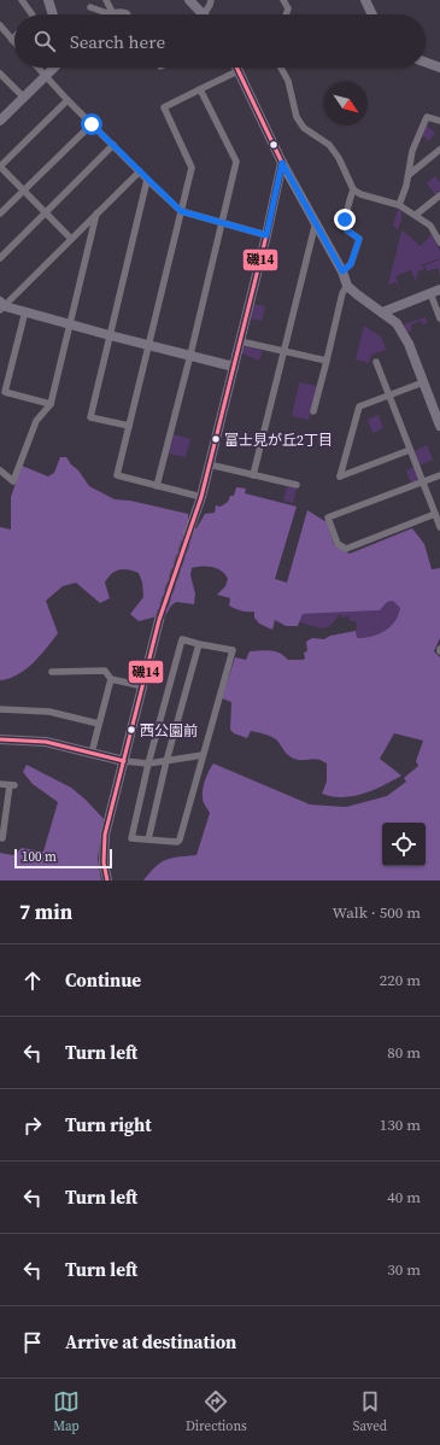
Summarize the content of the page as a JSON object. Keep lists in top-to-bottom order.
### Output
{
  "places": ["富士見が丘2丁目", "西公園前"],
  "lines": ["transit line 磯14"],
  "scale_bar": "100 m",
  "north": "bottom right",
  "page": {
    "search": "Search here",
    "scale": "100 m",
    "heading": ["7 min", "Walk · 500 m"],
    "list": [
      ["Continue", "220 m"],
      ["Turn left", "80 m"],
      ["Turn right", "130 m"],
      ["Turn left", "40 m"],
      ["Turn left", "30 m"],
      "Arrive at destination"
    ],
    "nav": ["Map", "Directions", "Saved"]
  }
}
